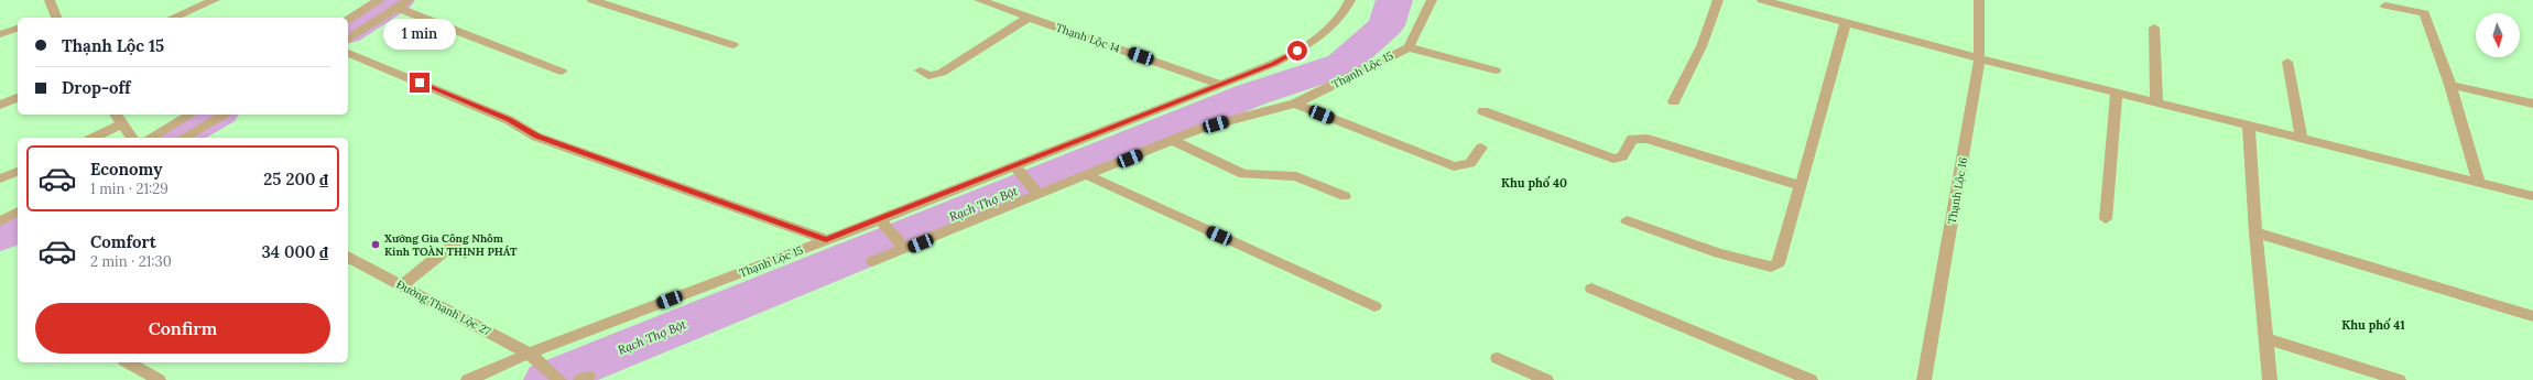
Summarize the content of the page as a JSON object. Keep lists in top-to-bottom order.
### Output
{
  "streets": {
    "street": [
      "Thạnh Lộc 14",
      "Thạnh Lộc 15",
      "Thạnh Lộc 16",
      "Đường Thạnh Lộc 27"
    ]
  },
  "crossings": [
    ["Thạnh Lộc 14", "Thạnh Lộc 15"],
    ["Thạnh Lộc 15", "Đường Thạnh Lộc 27"]
  ],
  "districts": ["Khu phố 40", "Khu phố 41"],
  "water": ["Rạch Thợ Bột"],
  "places": ["Xưởng Gia Công Nhôm Kính TOÀN THỊNH PHÁT"],
  "north": "bottom",
  "page": {
    "banner": ["Thạnh Lộc 15", "Drop-off"],
    "bubble": "1 min",
    "list": [
      {
        "name": "Economy",
        "note": "1 min · 21:29",
        "value": "25 200 ₫"
      },
      {
        "name": "Comfort",
        "note": "2 min · 21:30",
        "value": "34 000 ₫"
      }
    ],
    "buttons": "Confirm"
  }
}
